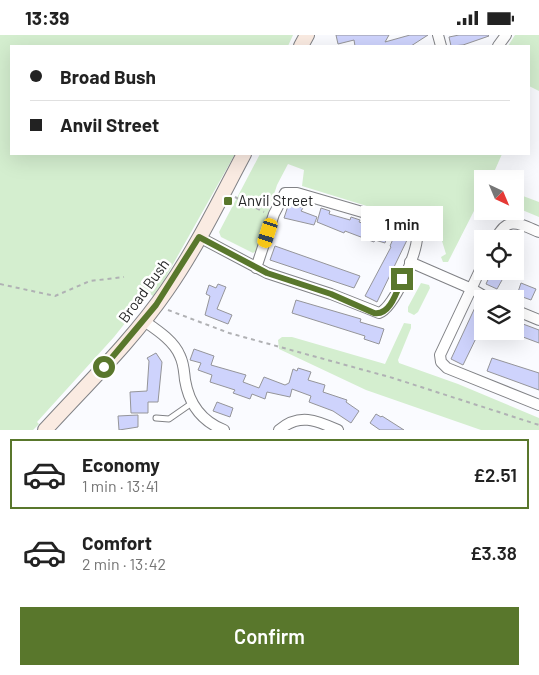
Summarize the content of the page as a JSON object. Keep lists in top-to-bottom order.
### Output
{
  "streets": {
    "main road": ["Broad Bush"]
  },
  "places": {
    "transit": ["Anvil Street"]
  },
  "north": "bottom right",
  "page": {
    "status": "13:39",
    "banner": ["Broad Bush", "Anvil Street"],
    "bubble": "1 min",
    "list": [
      {
        "name": "Economy",
        "note": "1 min · 13:41",
        "value": "£2.51"
      },
      {
        "name": "Comfort",
        "note": "2 min · 13:42",
        "value": "£3.38"
      }
    ],
    "buttons": "Confirm"
  }
}
